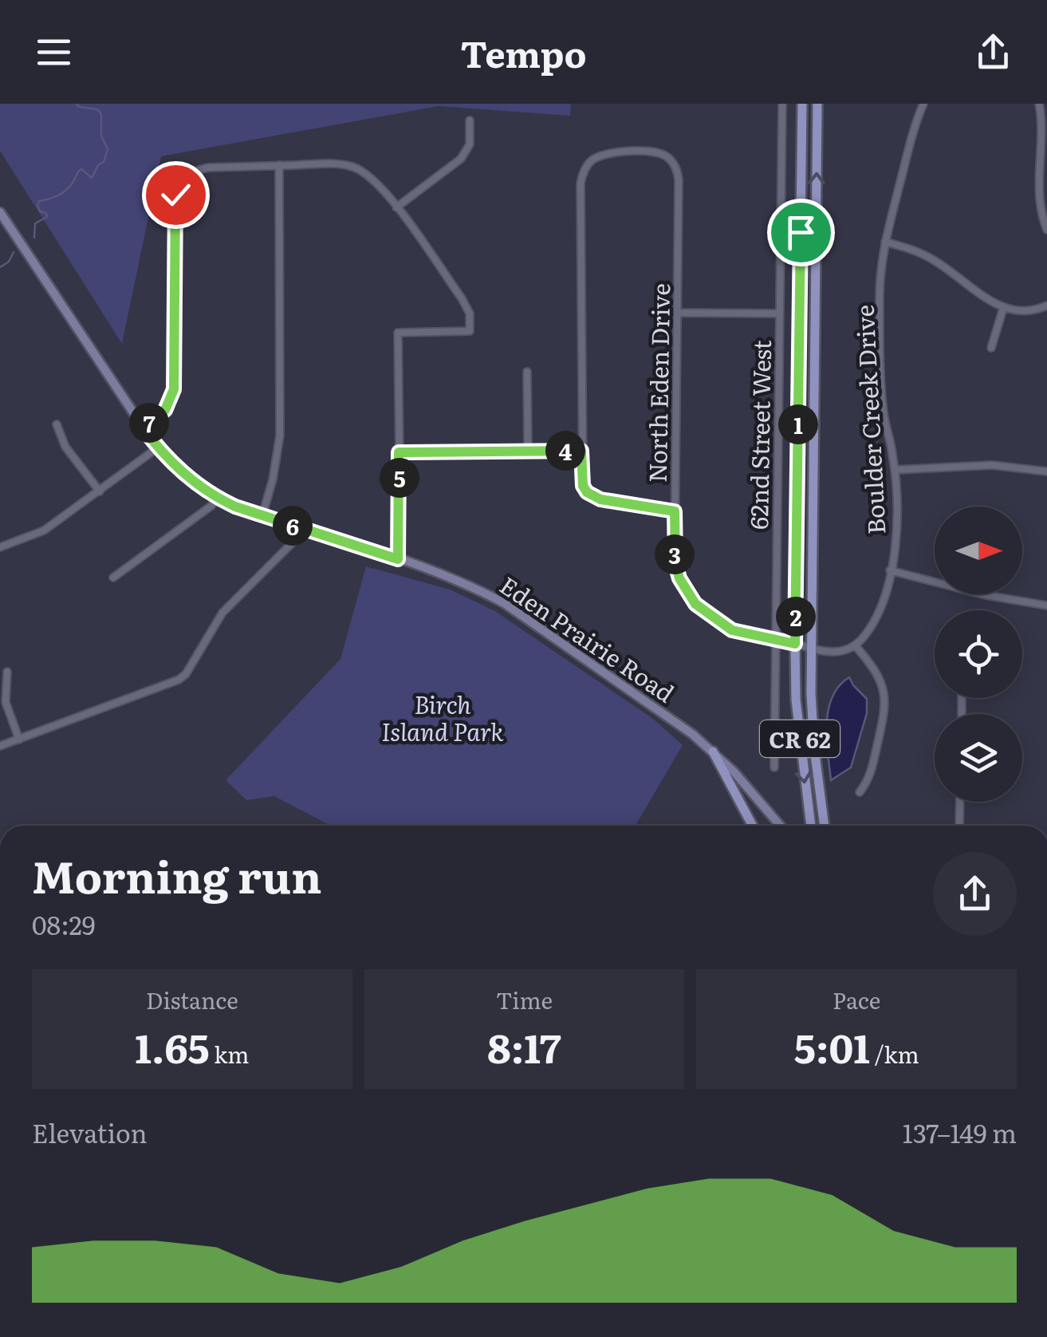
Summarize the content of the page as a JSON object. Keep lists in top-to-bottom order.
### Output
{
  "streets": {
    "main road": ["Eden Prairie Road", "CR 62"],
    "street": ["North Eden Drive", "Boulder Creek Drive", "62nd Street West"]
  },
  "crossings": [
    ["North Eden Drive", "62nd Street West"]
  ],
  "parks": ["Birch Island Park"],
  "north": "right",
  "page": {
    "header": "Tempo",
    "pins": [
      "7",
      "1",
      "4",
      "5",
      "6",
      "3",
      "2"
    ],
    "heading": ["Morning run", "08:29"],
    "stats": [
      ["Distance", "1.65 km"],
      ["Time", "8:17"],
      ["Pace", "5:01 /km"]
    ],
    "chart": ["Elevation", "137–149 m"]
  }
}
